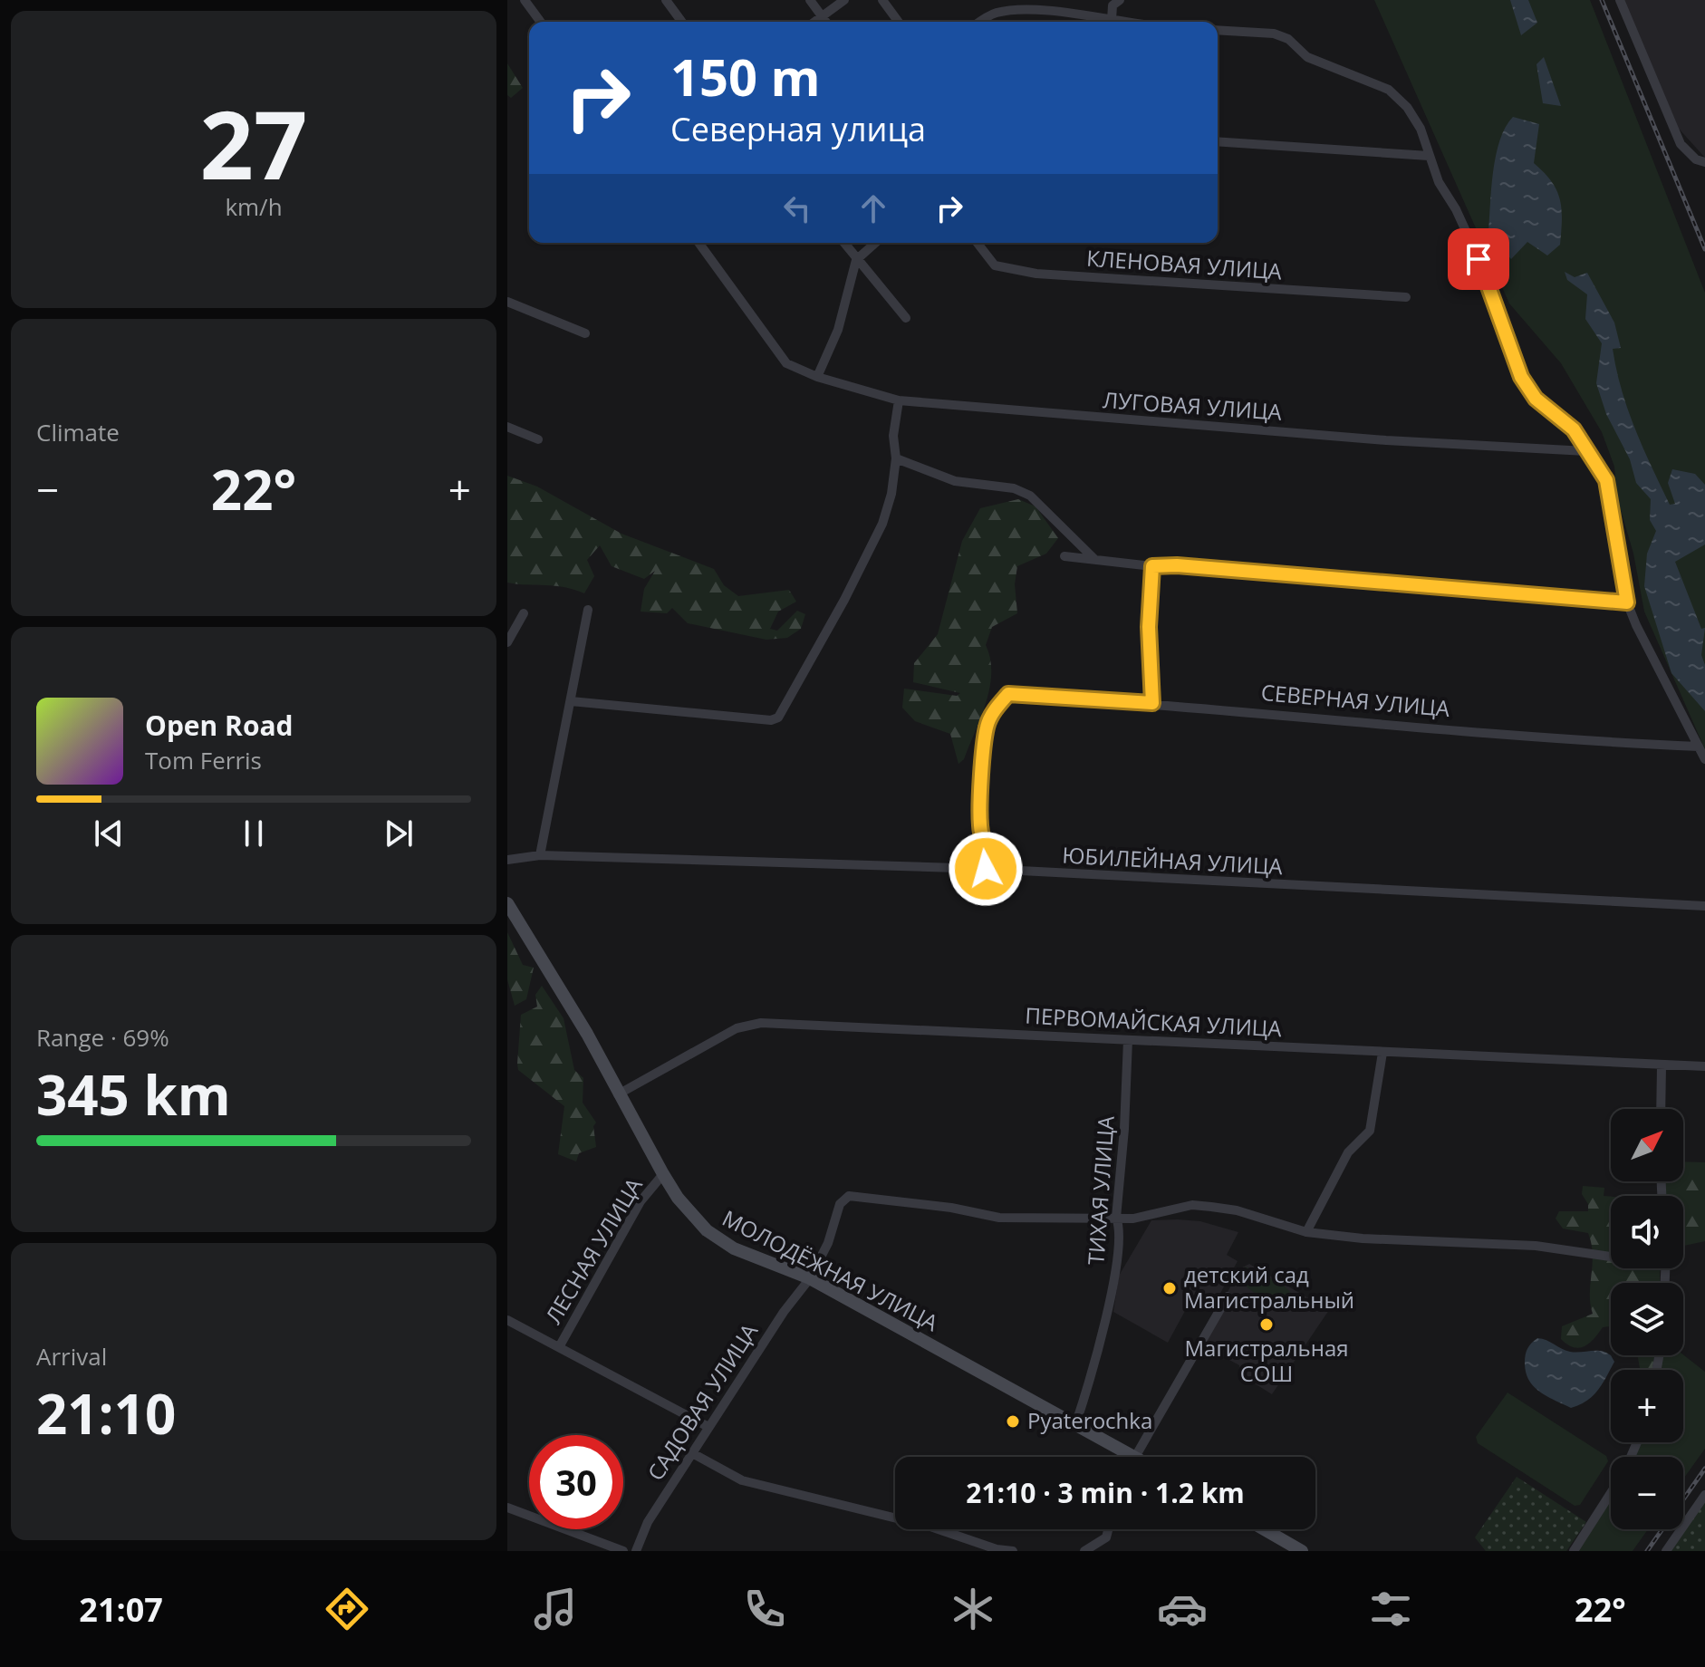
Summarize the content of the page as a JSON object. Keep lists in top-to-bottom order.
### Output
{
  "streets": {
    "street": [
      "КЛЕНОВАЯ УЛИЦА",
      "ЛУГОВАЯ УЛИЦА",
      "СЕВЕРНАЯ УЛИЦА",
      "ЮБИЛЕЙНАЯ УЛИЦА",
      "ПЕРВОМАЙСКАЯ УЛИЦА",
      "ТИХАЯ УЛИЦА",
      "ЛЕСНАЯ УЛИЦА",
      "МОЛОДЁЖНАЯ УЛИЦА",
      "САДОВАЯ УЛИЦА"
    ]
  },
  "crossings": [
    ["СЕВЕРНАЯ УЛИЦА", "ЮБИЛЕЙНАЯ УЛИЦА"],
    ["ПЕРВОМАЙСКАЯ УЛИЦА", "ТИХАЯ УЛИЦА"],
    ["ПЕРВОМАЙСКАЯ УЛИЦА", "МОЛОДЁЖНАЯ УЛИЦА"],
    ["ТИХАЯ УЛИЦА", "МОЛОДЁЖНАЯ УЛИЦА"],
    ["ТИХАЯ УЛИЦА", "САДОВАЯ УЛИЦА"],
    ["ЛЕСНАЯ УЛИЦА", "МОЛОДЁЖНАЯ УЛИЦА"],
    ["МОЛОДЁЖНАЯ УЛИЦА", "САДОВАЯ УЛИЦА"]
  ],
  "places": ["детский сад Магистральный", "Магистральная СОШ", "Pyaterochka"],
  "north": "top right",
  "page": {
    "tile": [
      ["27", "km/h"],
      "Climate",
      ["Range · 69%", "345 km"],
      ["Arrival", "21:10"]
    ],
    "turn": ["150 m", "Северная улица"],
    "heat": ["−", "22°", "+"],
    "song": ["Open Road", "Tom Ferris"],
    "map_buttons": ["+", "−"],
    "limit": "30",
    "trip": "21:10 · 3 min · 1.2 km",
    "tabs": ["21:07", "22°"]
  }
}
